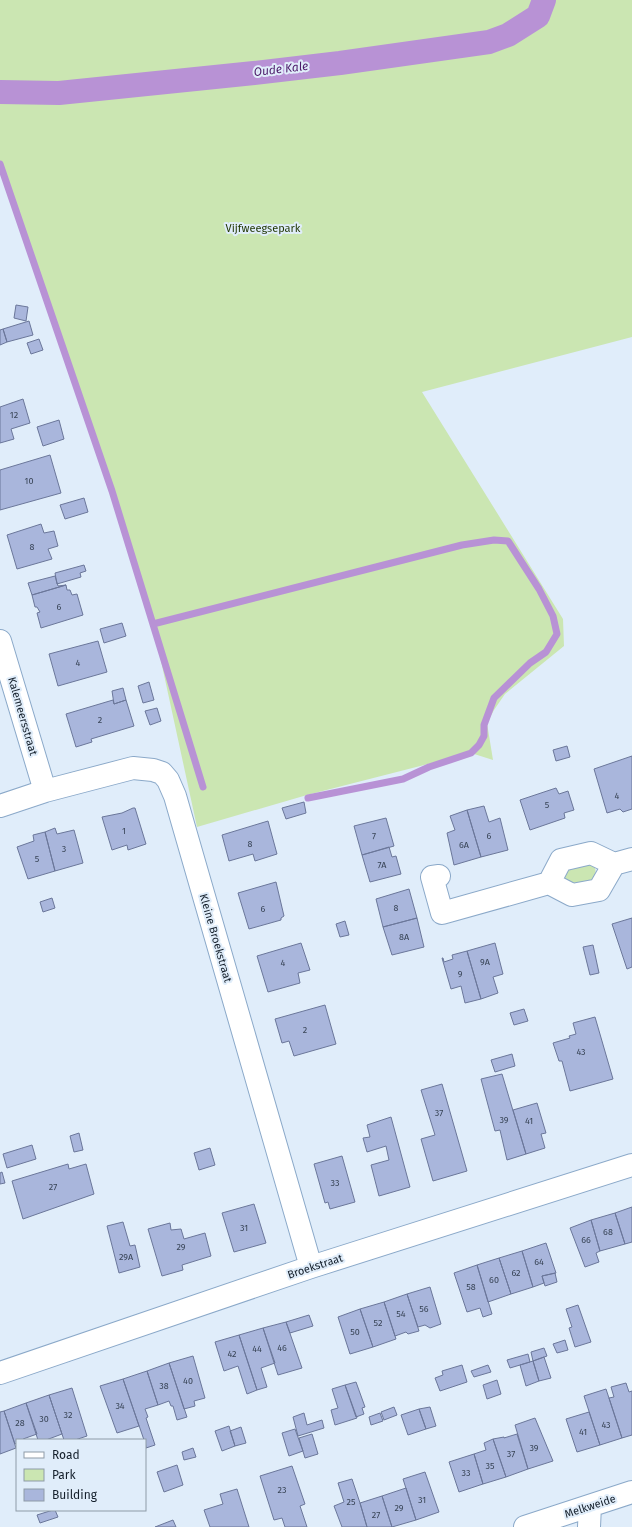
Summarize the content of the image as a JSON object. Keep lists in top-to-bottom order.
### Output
{
  "streets": {
    "street": [
      "Kalemeersstraat",
      "Kleine Broekstraat",
      "Broekstraat",
      "Melkweide"
    ]
  },
  "crossings": [
    ["Kalemeersstraat", "Kleine Broekstraat"],
    ["Kleine Broekstraat", "Broekstraat"]
  ],
  "water": ["Oude Kale"],
  "parks": ["Vijfweegsepark"],
  "house_numbers": [
    "12",
    "10",
    "8",
    "6",
    "4",
    "2",
    "4",
    "5",
    "1",
    "7",
    "6",
    "8",
    "6A",
    "3",
    "5",
    "7A",
    "8",
    "6",
    "8A",
    "9A",
    "4",
    "9",
    "2",
    "43",
    "37",
    "39",
    "41",
    "33",
    "27",
    "31",
    "68",
    "66",
    "29",
    "29A",
    "64",
    "62",
    "60",
    "58",
    "56",
    "54",
    "52",
    "50",
    "46",
    "44",
    "42",
    "40",
    "38",
    "34",
    "32",
    "30",
    "28",
    "43",
    "41",
    "39",
    "37",
    "35",
    "33",
    "23",
    "31",
    "25",
    "29",
    "27"
  ],
  "legend": ["Road", "Park", "Building"]
}
